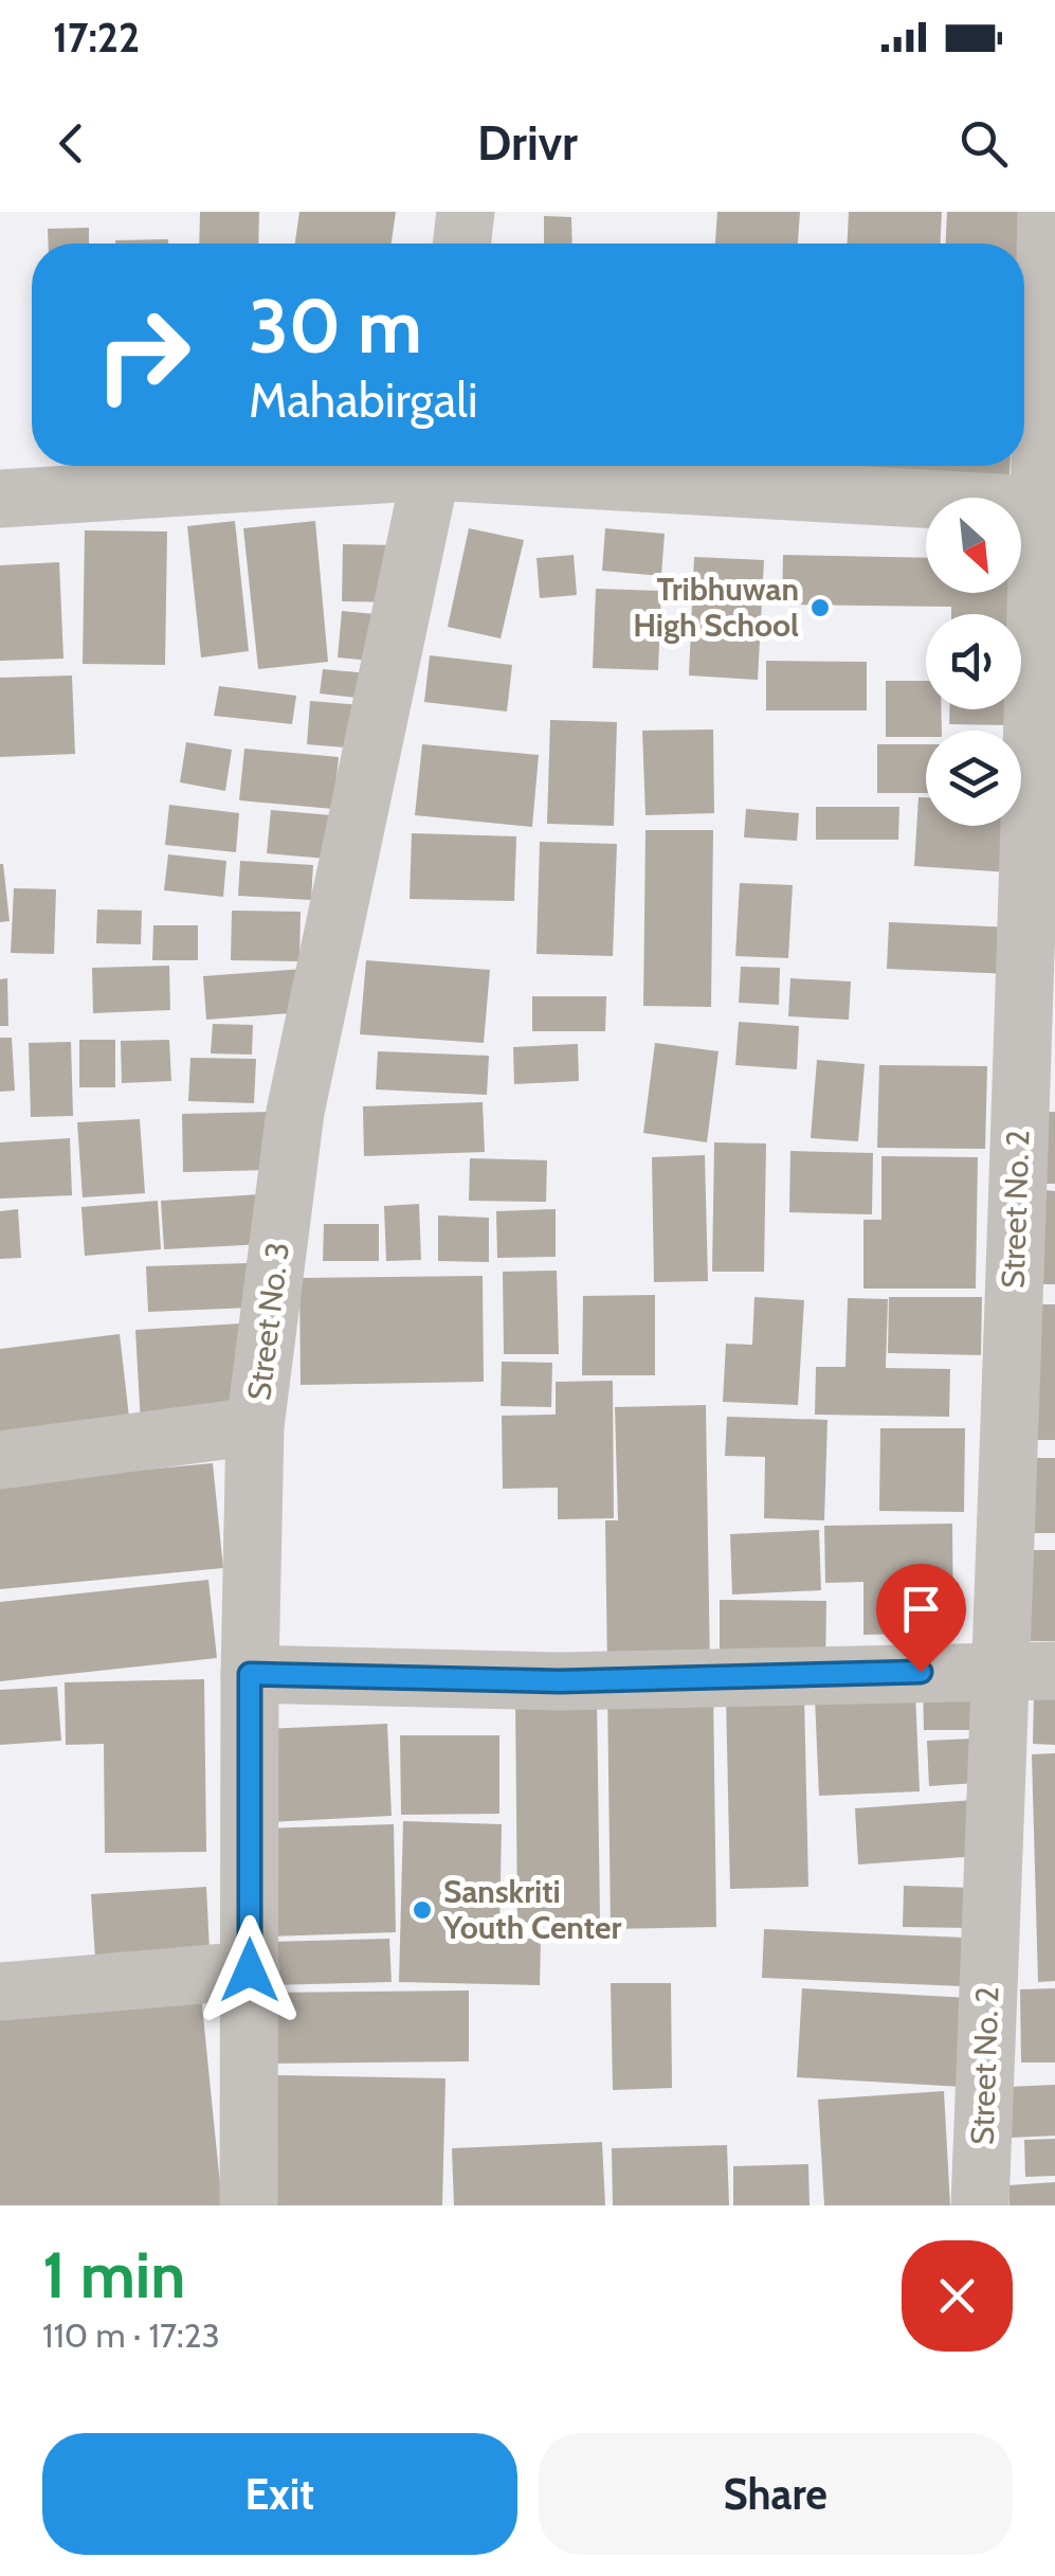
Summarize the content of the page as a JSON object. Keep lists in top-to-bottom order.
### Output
{
  "streets": {
    "street": ["Street No. 2", "Street No. 3"]
  },
  "places": ["Tribhuwan High School", "Sanskriti Youth Center"],
  "north": "bottom right",
  "page": {
    "status": "17:22",
    "header": "Drivr",
    "turn": ["30 m", "Mahabirgali"],
    "heading": ["1 min", "110 m · 17:23"],
    "buttons": ["Exit", "Share"]
  }
}
